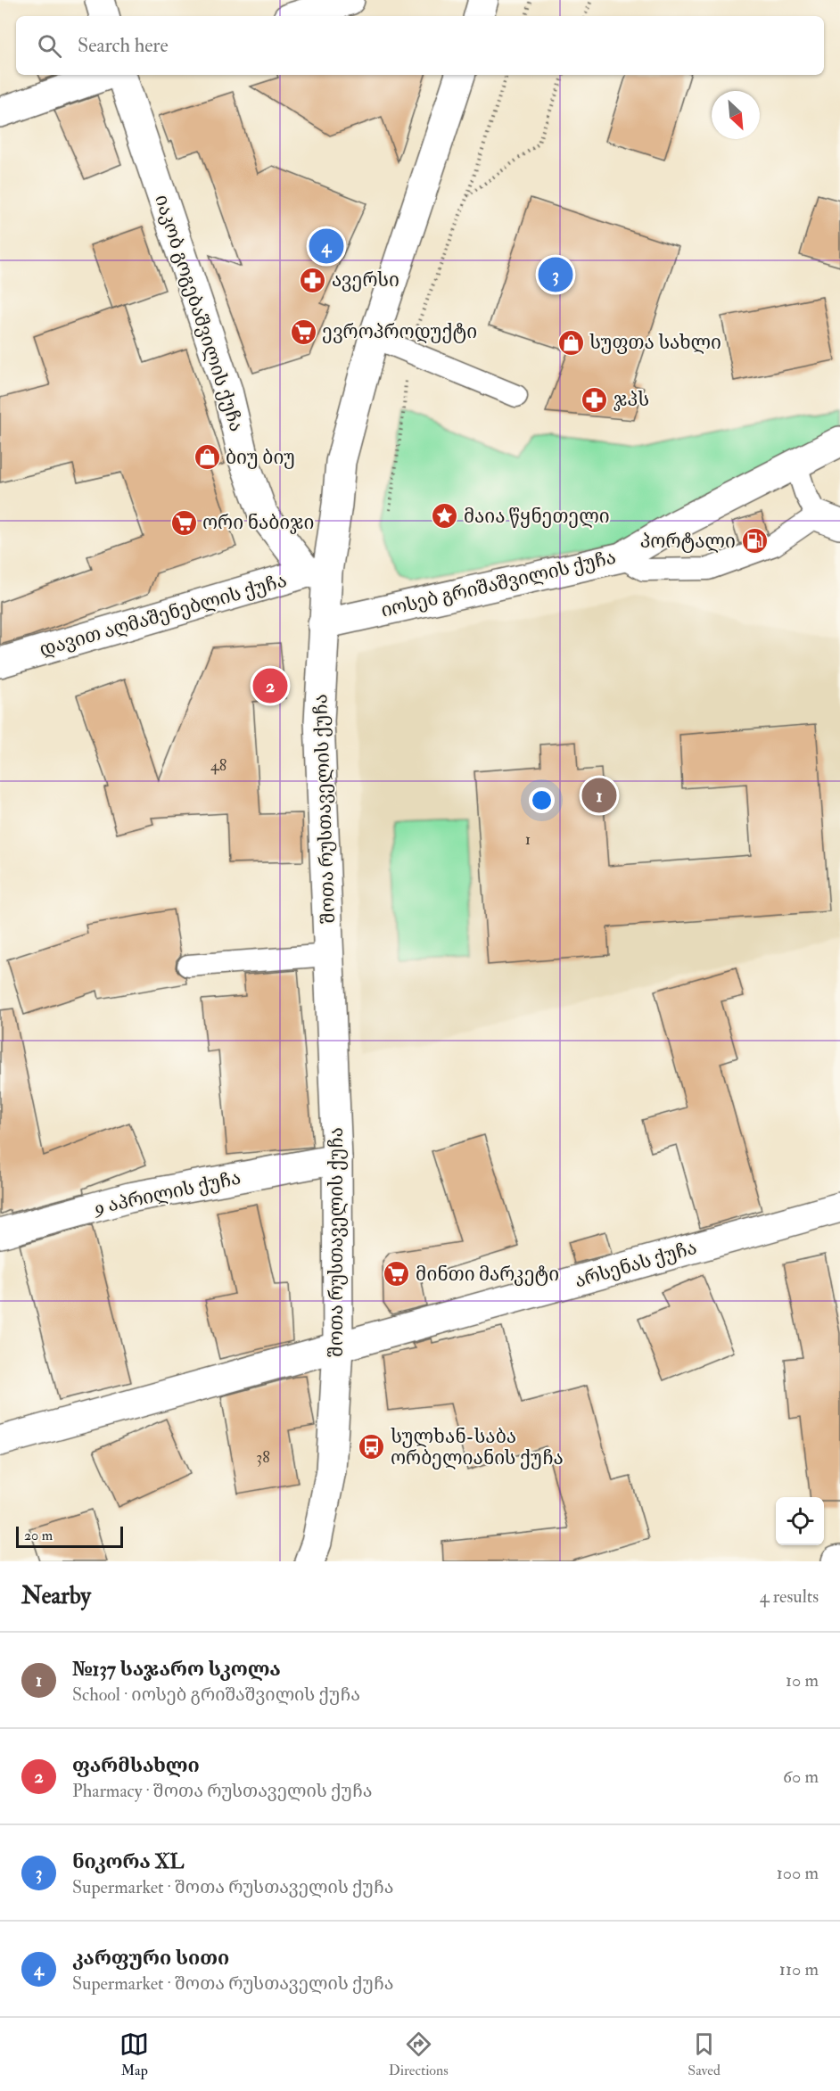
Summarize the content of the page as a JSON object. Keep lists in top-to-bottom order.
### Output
{
  "streets": {
    "street": [
      "იაკობ გოგებაშვილის ქუჩა",
      "იოსებ გრიშაშვილის ქუჩა",
      "დავით აღმაშენებლის ქუჩა",
      "შოთა რუსთაველის ქუჩა",
      "9 აპრილის ქუჩა",
      "არსენას ქუჩა"
    ]
  },
  "crossings": [
    ["იაკობ გოგებაშვილის ქუჩა", "დავით აღმაშენებლის ქუჩა"],
    ["იაკობ გოგებაშვილის ქუჩა", "შოთა რუსთაველის ქუჩა"],
    ["იოსებ გრიშაშვილის ქუჩა", "შოთა რუსთაველის ქუჩა"],
    ["დავით აღმაშენებლის ქუჩა", "შოთა რუსთაველის ქუჩა"],
    ["შოთა რუსთაველის ქუჩა", "9 აპრილის ქუჩა"],
    ["შოთა რუსთაველის ქუჩა", "არსენას ქუჩა"]
  ],
  "places": {
    "pharmacy": ["ავერსი", "ჯპს"],
    "supermarket": ["ევროპროდუქტი", "ორი ნაბიჯი", "მინთი მარკეტი"],
    "shop": ["სუფთა სახლი", "ბიუ ბიუ"],
    "place": ["მაია წყნეთელი"],
    "fuel station": ["პორტალი"],
    "bus stop": ["სულხან-საბა ორბელიანის ქუჩა"]
  },
  "house_numbers": ["48", "1", "38"],
  "scale_bar": "20 m",
  "north": "bottom right",
  "page": {
    "search": "Search here",
    "pins": [
      "4",
      "3",
      "2",
      "1"
    ],
    "scale": "20 m",
    "heading": ["Nearby", "4 results"],
    "list": [
      {
        "mark": "1",
        "name": "№137 საჯარო სკოლა",
        "note": "School · იოსებ გრიშაშვილის ქუჩა",
        "value": "10 m"
      },
      {
        "mark": "2",
        "name": "ფარმსახლი",
        "note": "Pharmacy · შოთა რუსთაველის ქუჩა",
        "value": "60 m"
      },
      {
        "mark": "3",
        "name": "ნიკორა XL",
        "note": "Supermarket · შოთა რუსთაველის ქუჩა",
        "value": "100 m"
      },
      {
        "mark": "4",
        "name": "კარფური სითი",
        "note": "Supermarket · შოთა რუსთაველის ქუჩა",
        "value": "110 m"
      }
    ],
    "nav": ["Map", "Directions", "Saved"]
  }
}
